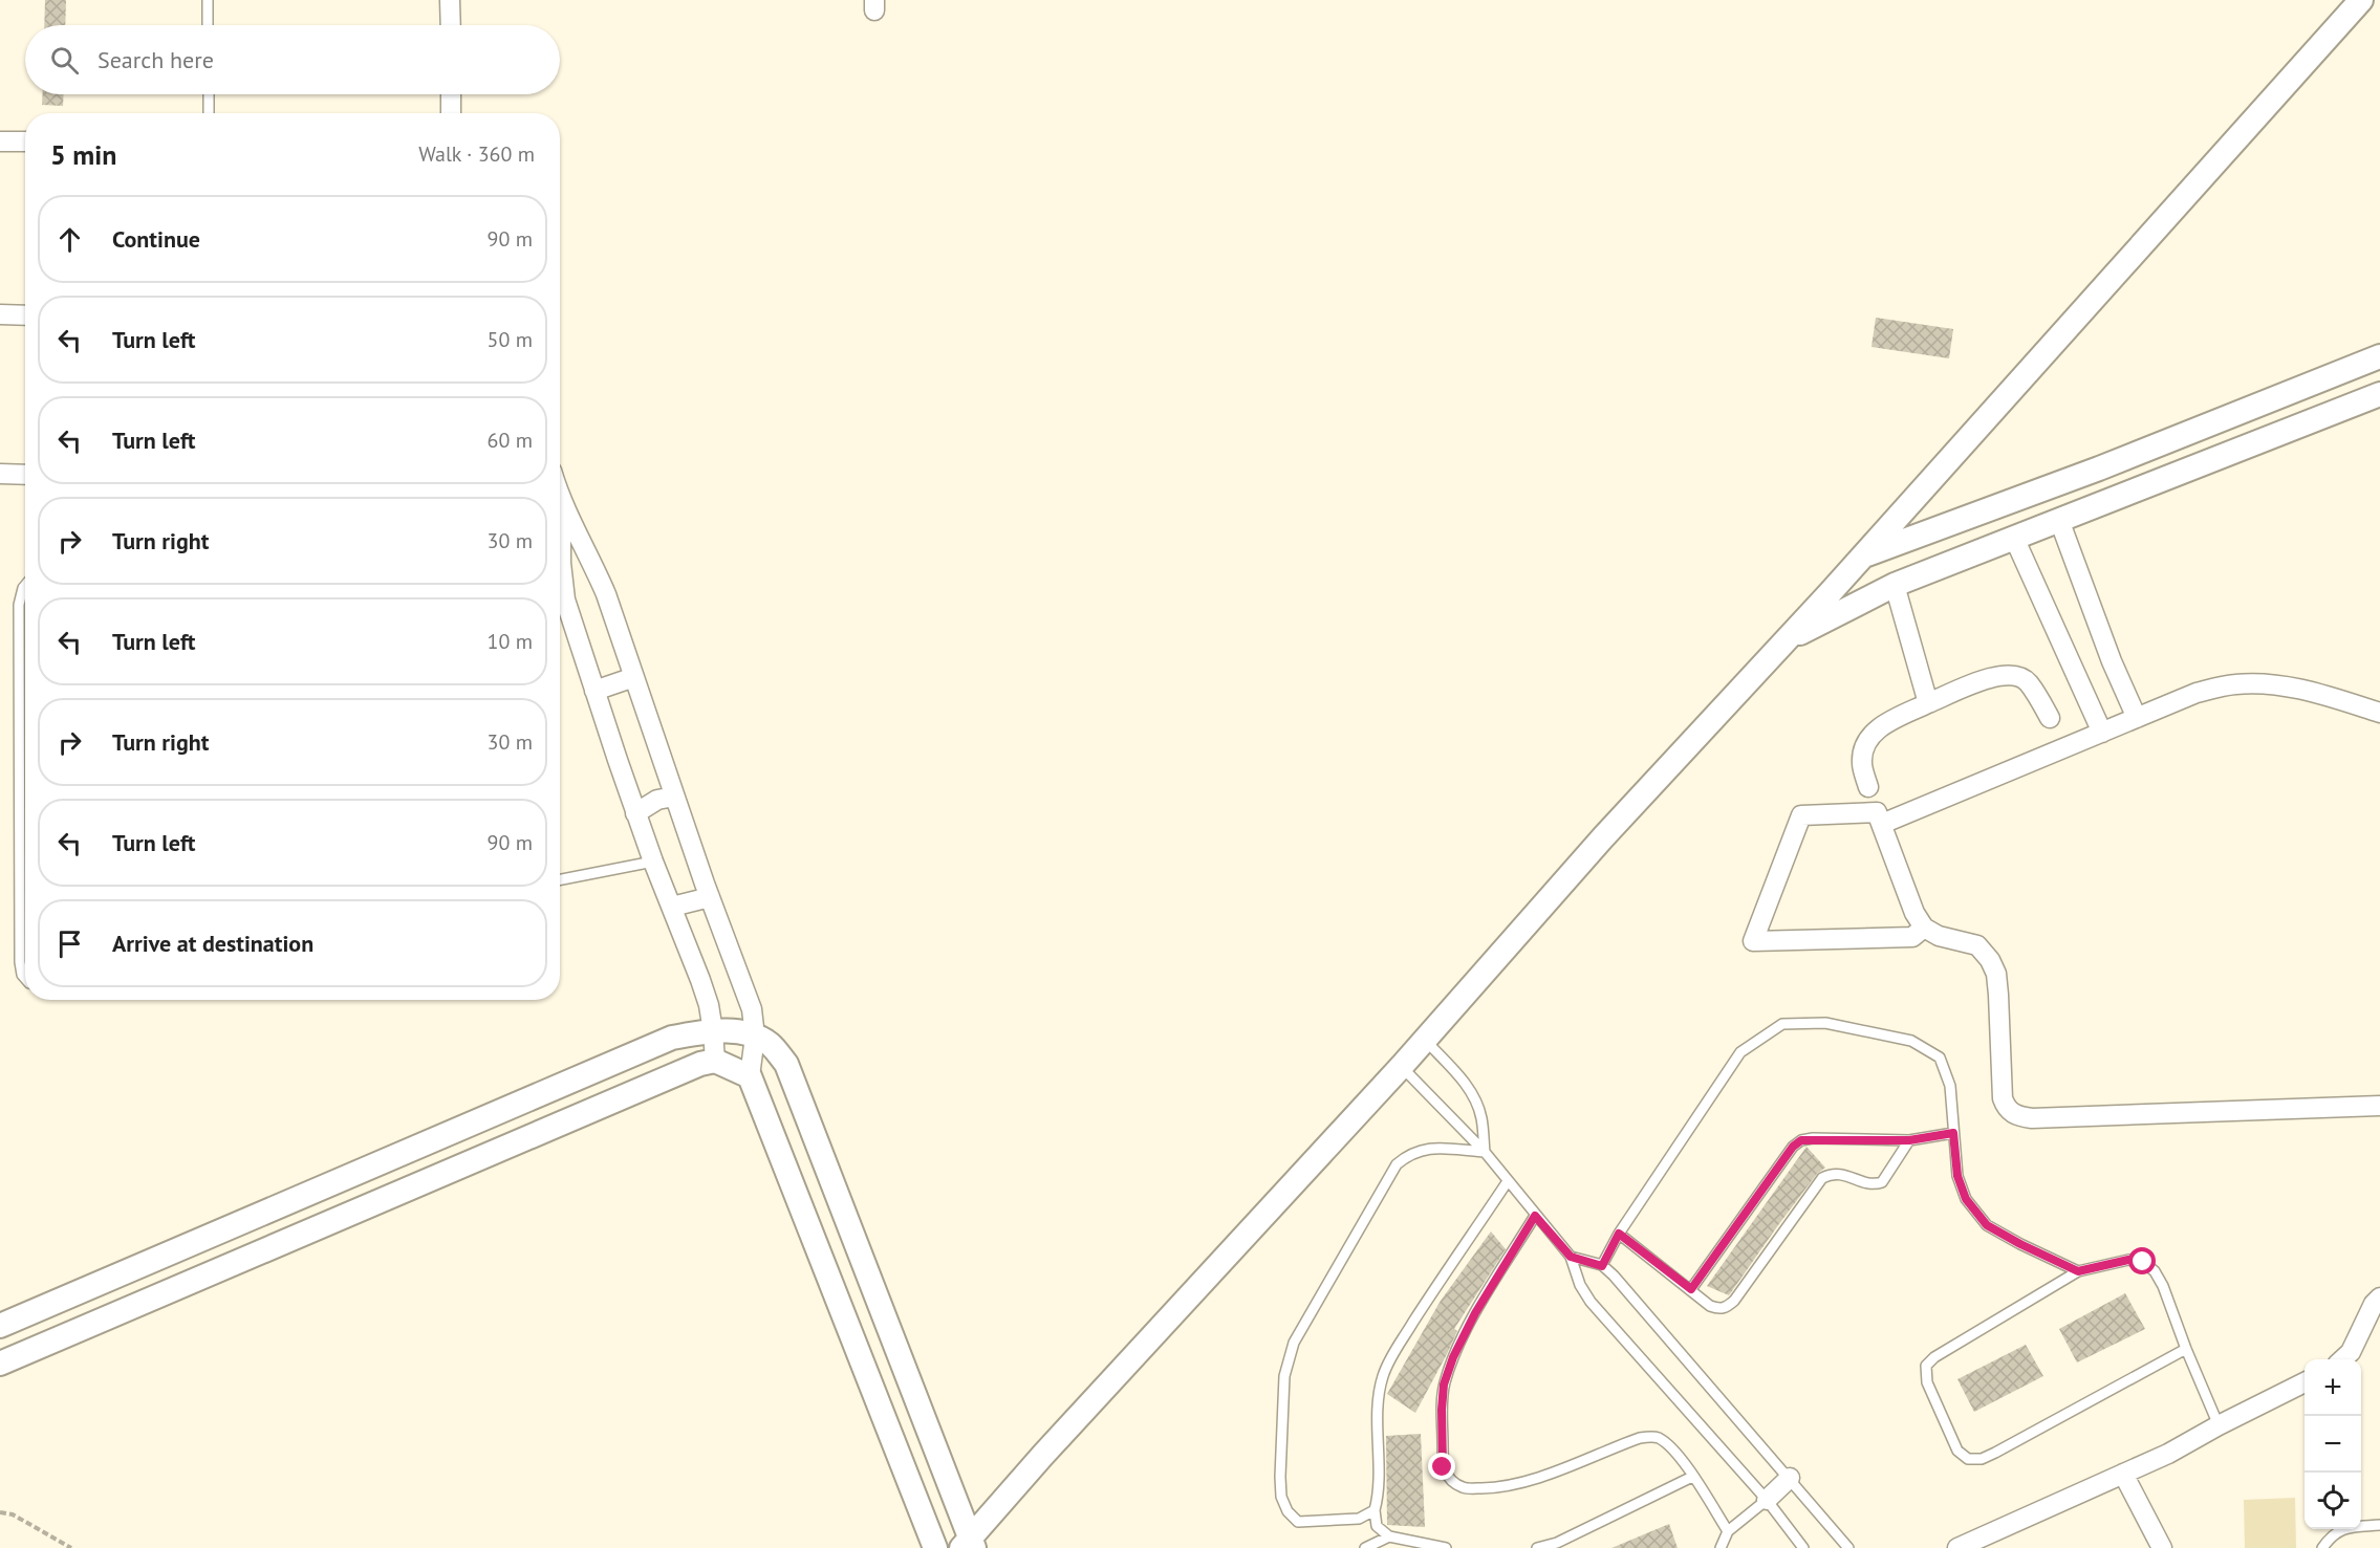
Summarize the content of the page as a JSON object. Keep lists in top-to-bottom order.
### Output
{
  "page": {
    "search": "Search here",
    "heading": ["5 min", "Walk · 360 m"],
    "list": [
      ["Continue", "90 m"],
      ["Turn left", "50 m"],
      ["Turn left", "60 m"],
      ["Turn right", "30 m"],
      ["Turn left", "10 m"],
      ["Turn right", "30 m"],
      ["Turn left", "90 m"],
      "Arrive at destination"
    ],
    "map_buttons": ["+", "−"]
  }
}
